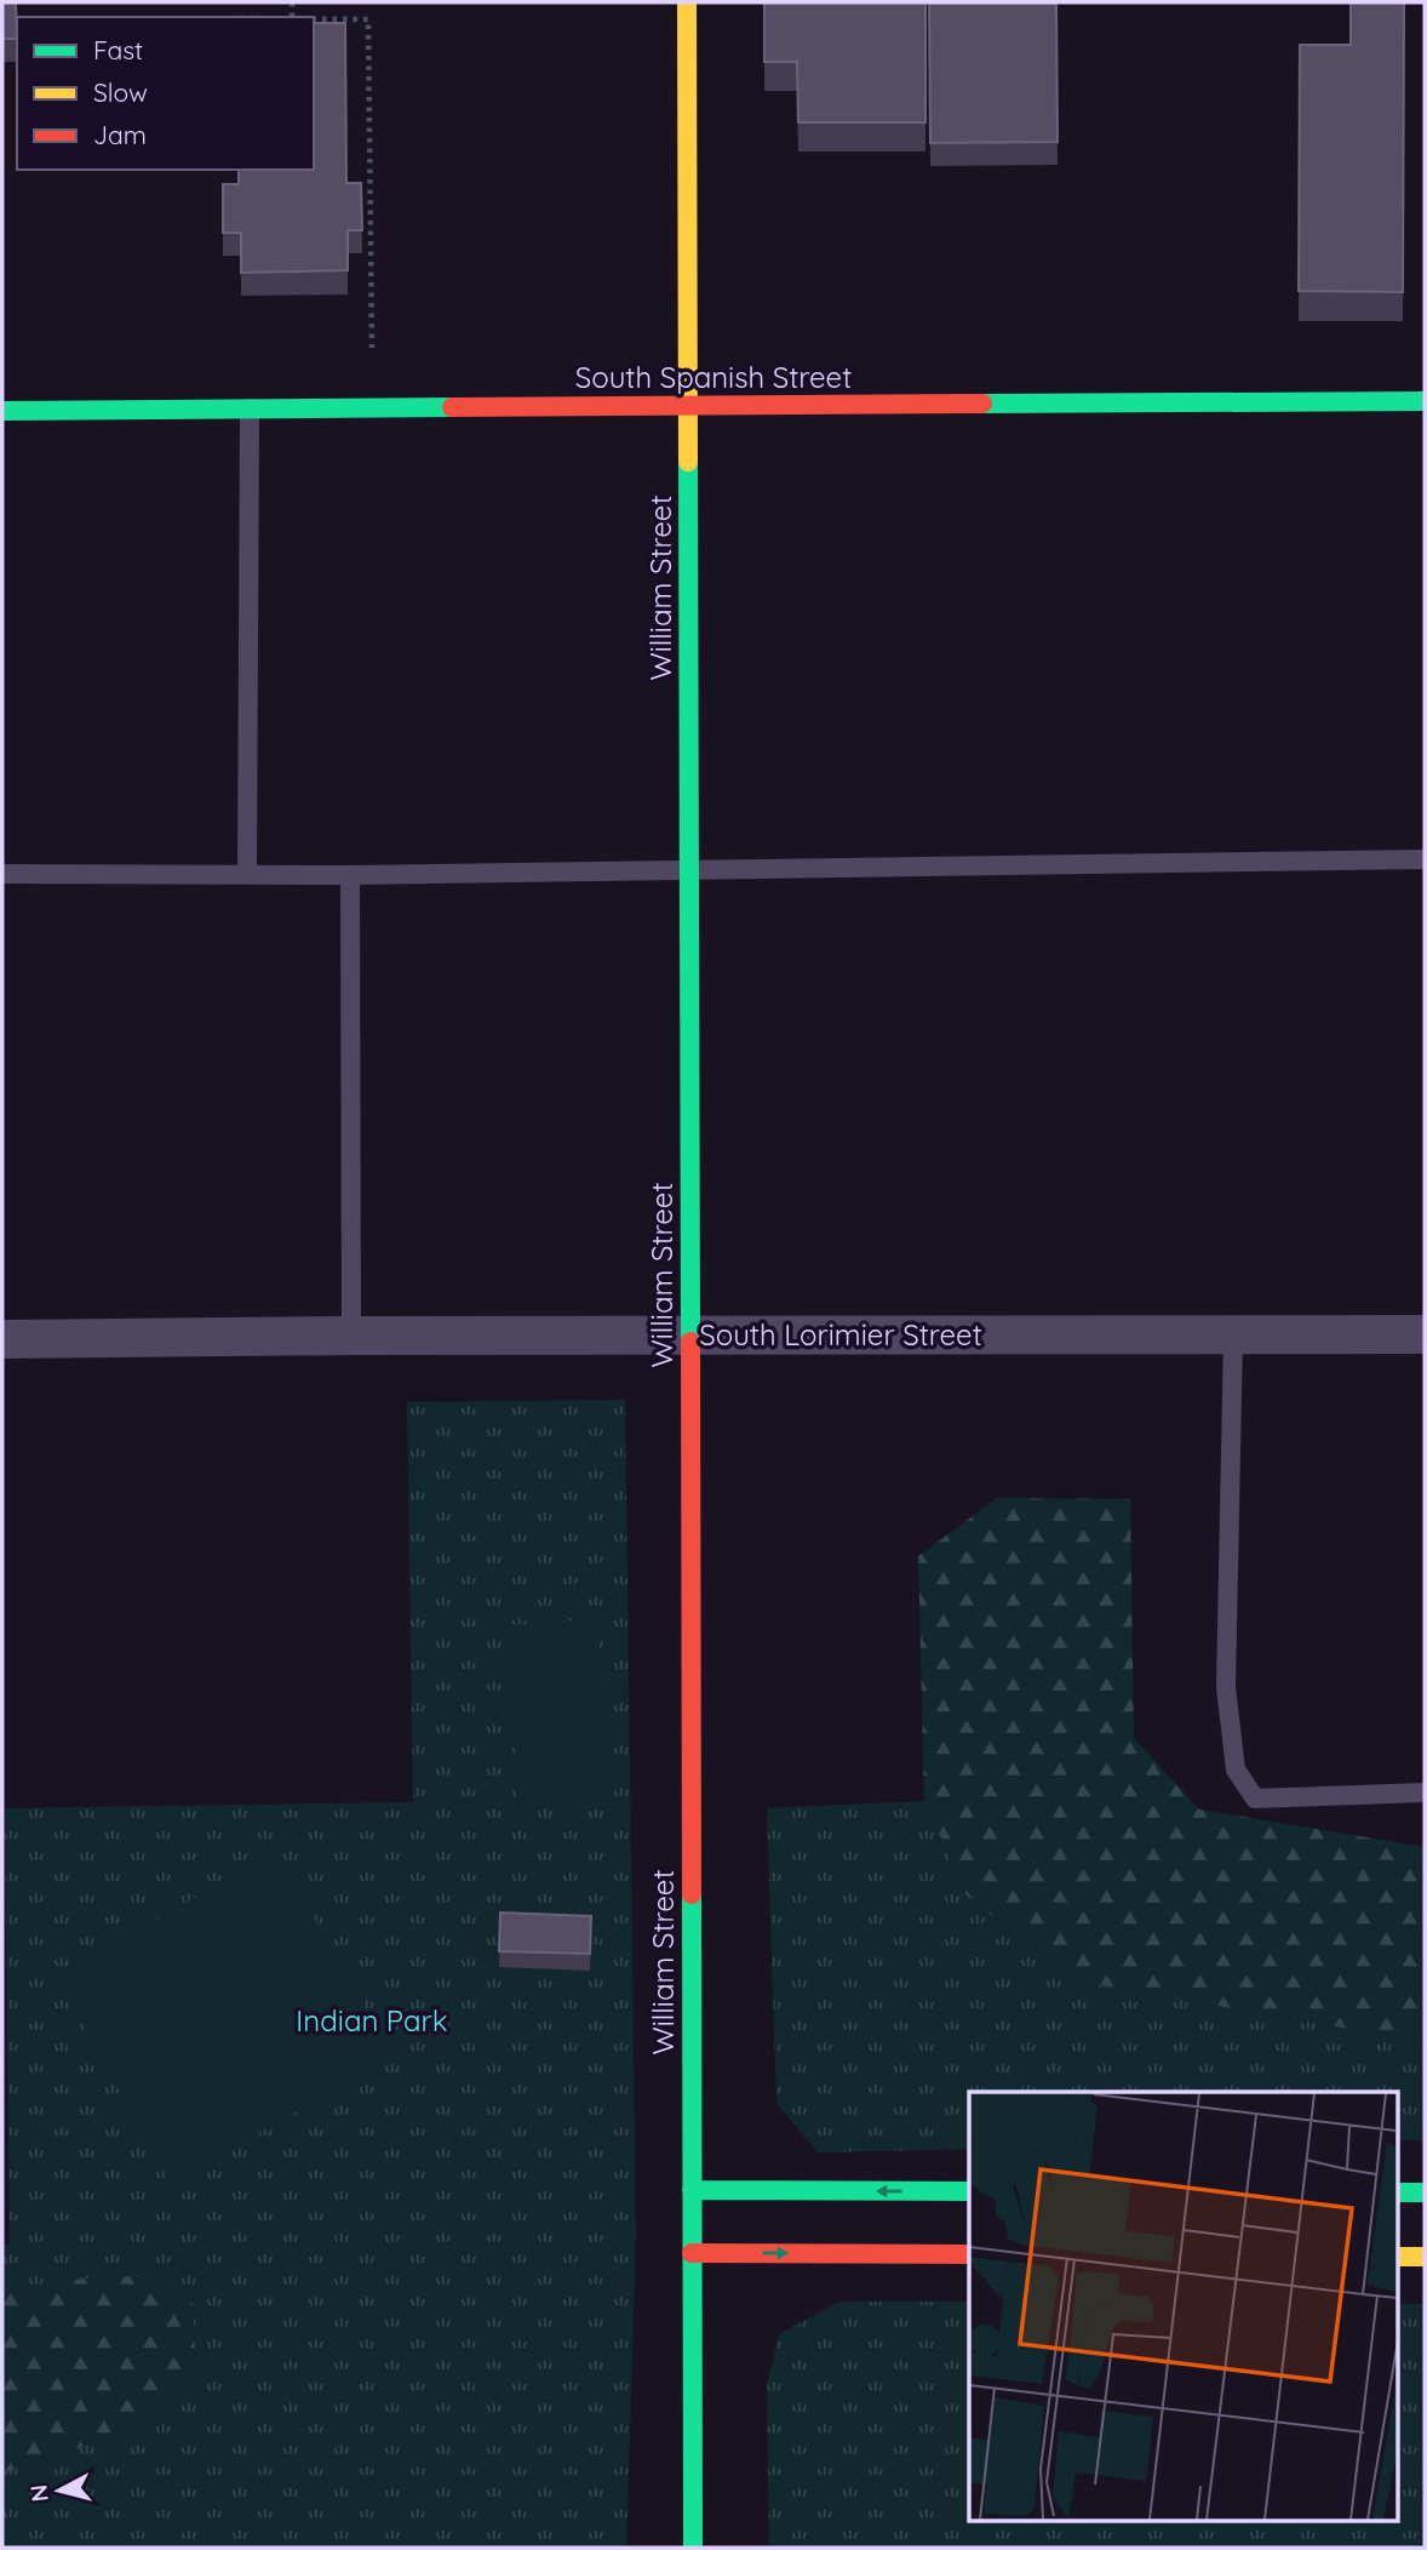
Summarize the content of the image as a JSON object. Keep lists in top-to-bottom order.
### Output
{
  "streets": {
    "main road": ["South Spanish Street", "William Street"],
    "street": ["South Lorimier Street"]
  },
  "crossings": [
    ["South Spanish Street", "William Street"],
    ["William Street", "South Lorimier Street"]
  ],
  "parks": ["Indian Park"],
  "legend": ["Fast", "Slow", "Jam"],
  "north": "left"
}
